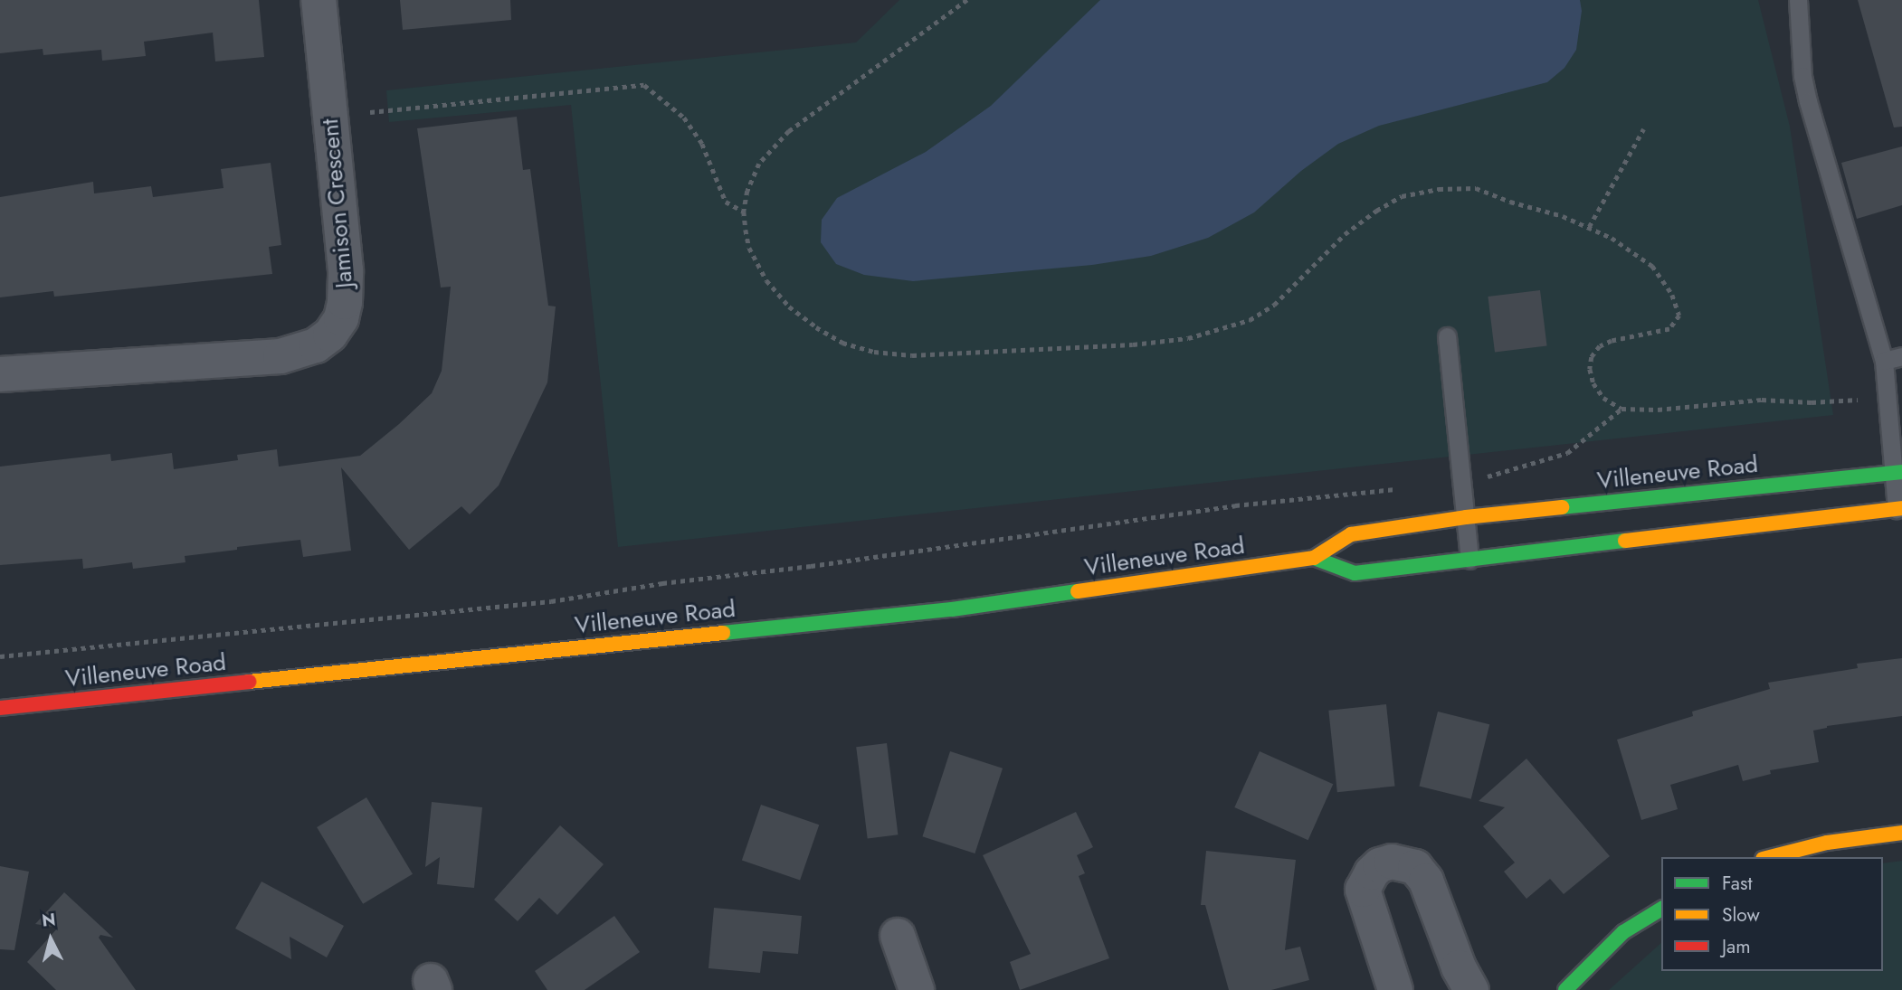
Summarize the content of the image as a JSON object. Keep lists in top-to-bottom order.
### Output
{
  "streets": {
    "main road": ["Villeneuve Road"],
    "street": ["Jamison Crescent"]
  },
  "legend": ["Fast", "Slow", "Jam"],
  "north": "top"
}
